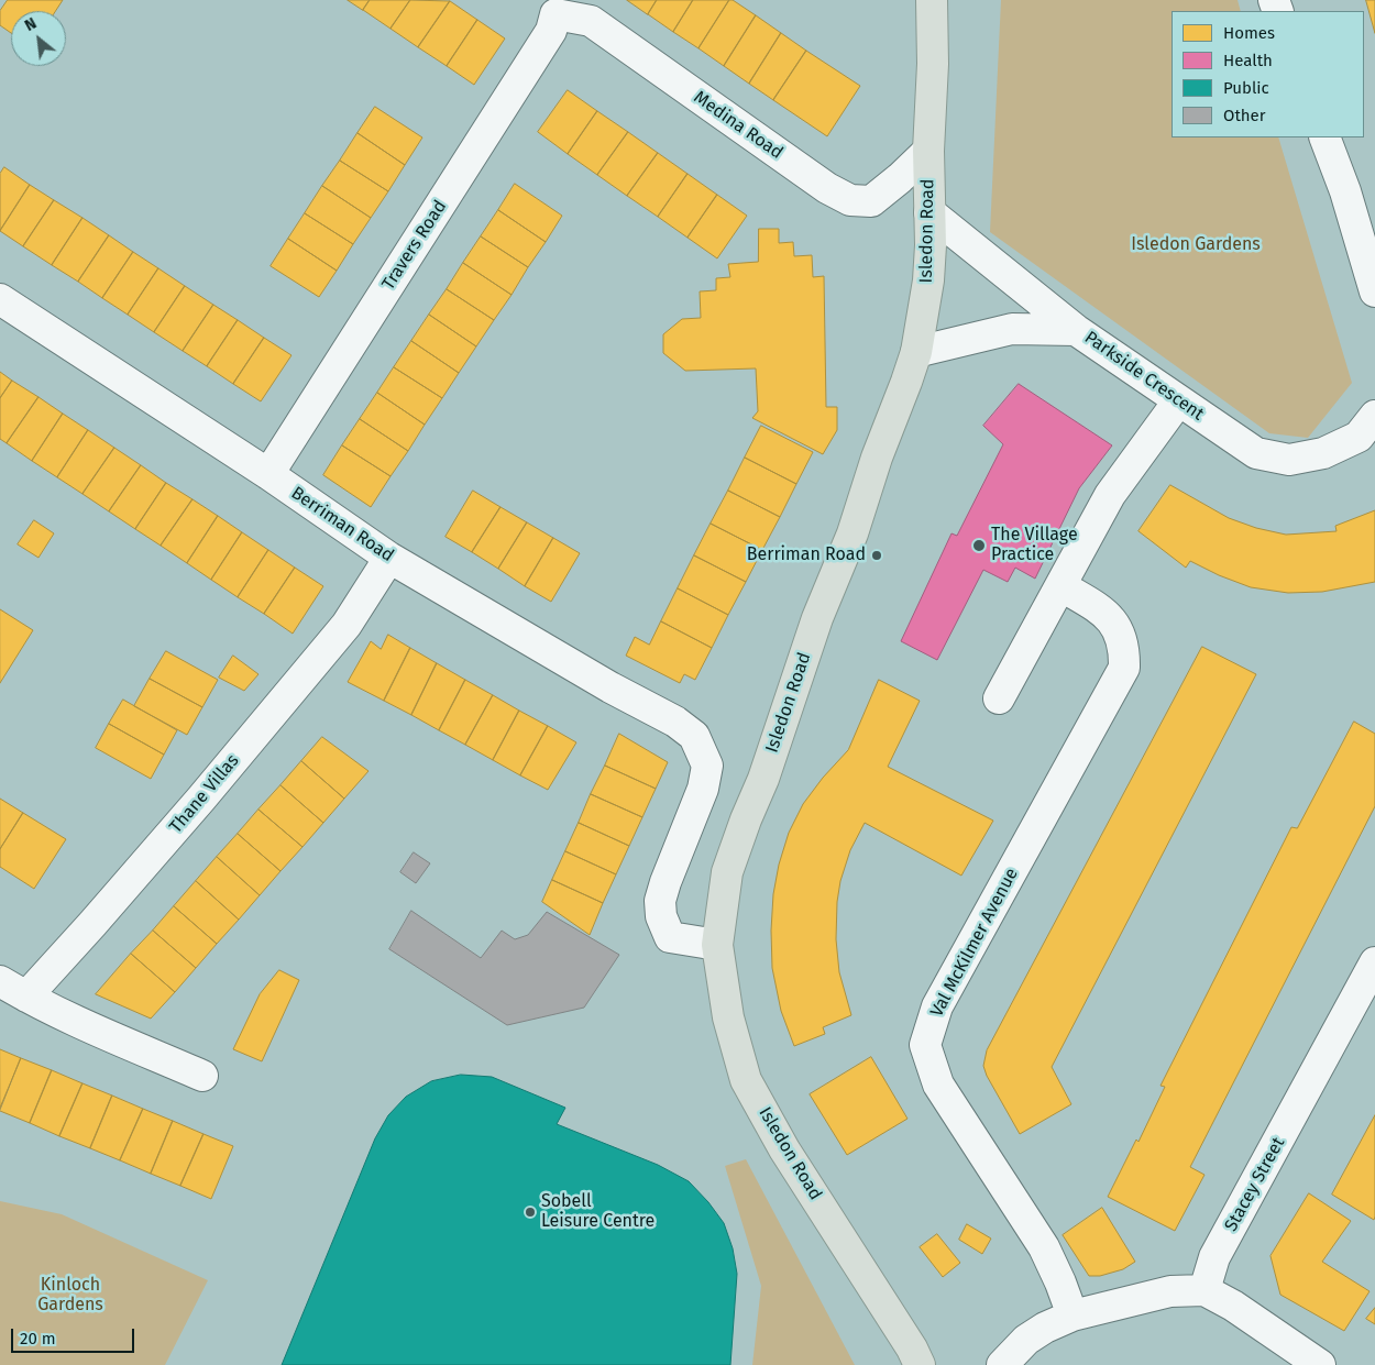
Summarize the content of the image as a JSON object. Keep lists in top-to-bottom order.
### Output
{
  "streets": {
    "highway": ["Isledon Road"],
    "street": [
      "Medina Road",
      "Travers Road",
      "Parkside Crescent",
      "Berriman Road",
      "Thane Villas",
      "Val McKilmer Avenue",
      "Stacey Street"
    ]
  },
  "crossings": [
    ["Medina Road", "Isledon Road"],
    ["Medina Road", "Travers Road"],
    ["Isledon Road", "Parkside Crescent"],
    ["Isledon Road", "Berriman Road"],
    ["Travers Road", "Berriman Road"],
    ["Berriman Road", "Thane Villas"]
  ],
  "parks": ["Isledon Gardens", "Kinloch Gardens"],
  "places": ["The Village Practice", "Berriman Road", "Sobell Leisure Centre"],
  "legend": [
    "Homes",
    "Health",
    "Public",
    "Other"
  ],
  "scale_bar": "20 m",
  "north": "top left"
}
